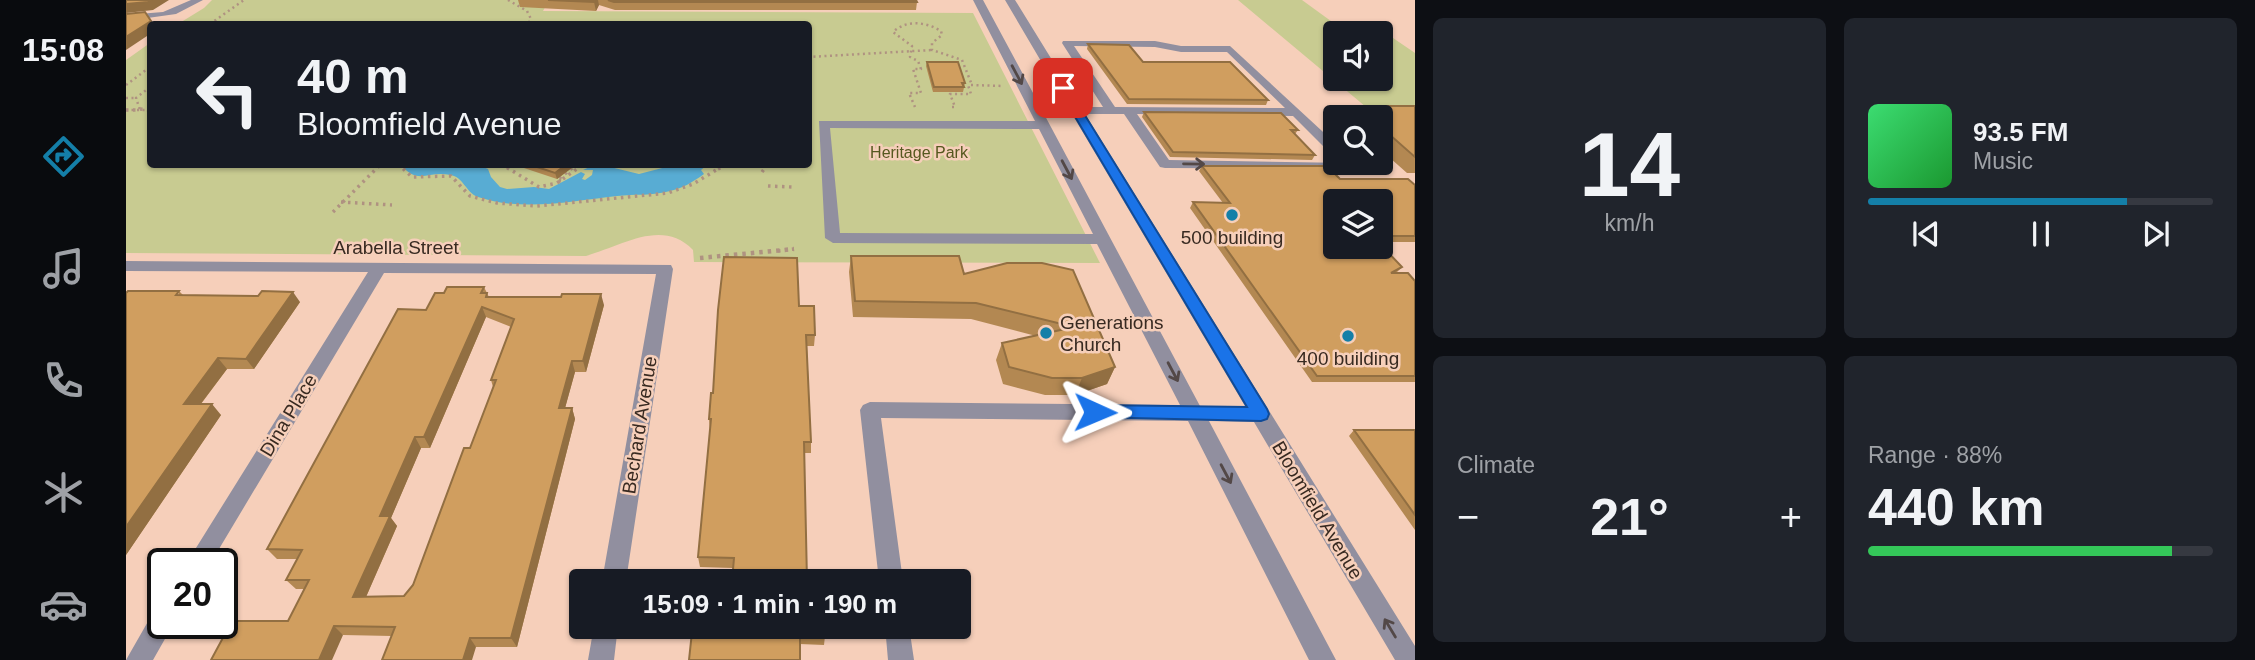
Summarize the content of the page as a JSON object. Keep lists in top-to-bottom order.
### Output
{
  "streets": {
    "street": [
      "Arabella Street",
      "Dina Place",
      "Bechard Avenue",
      "Bloomfield Avenue"
    ]
  },
  "crossings": [
    ["Arabella Street", "Dina Place"],
    ["Arabella Street", "Bechard Avenue"]
  ],
  "parks": ["Heritage Park"],
  "places": ["500 building", "Generations Church", "400 building"],
  "page": {
    "tabs": "15:08",
    "tile": [
      ["14", "km/h"],
      "Climate",
      ["Range · 88%", "440 km"]
    ],
    "turn": ["40 m", "Bloomfield Avenue"],
    "song": ["93.5 FM", "Music"],
    "heat": ["−", "21°", "+"],
    "limit": "20",
    "trip": "15:09 · 1 min · 190 m"
  }
}
